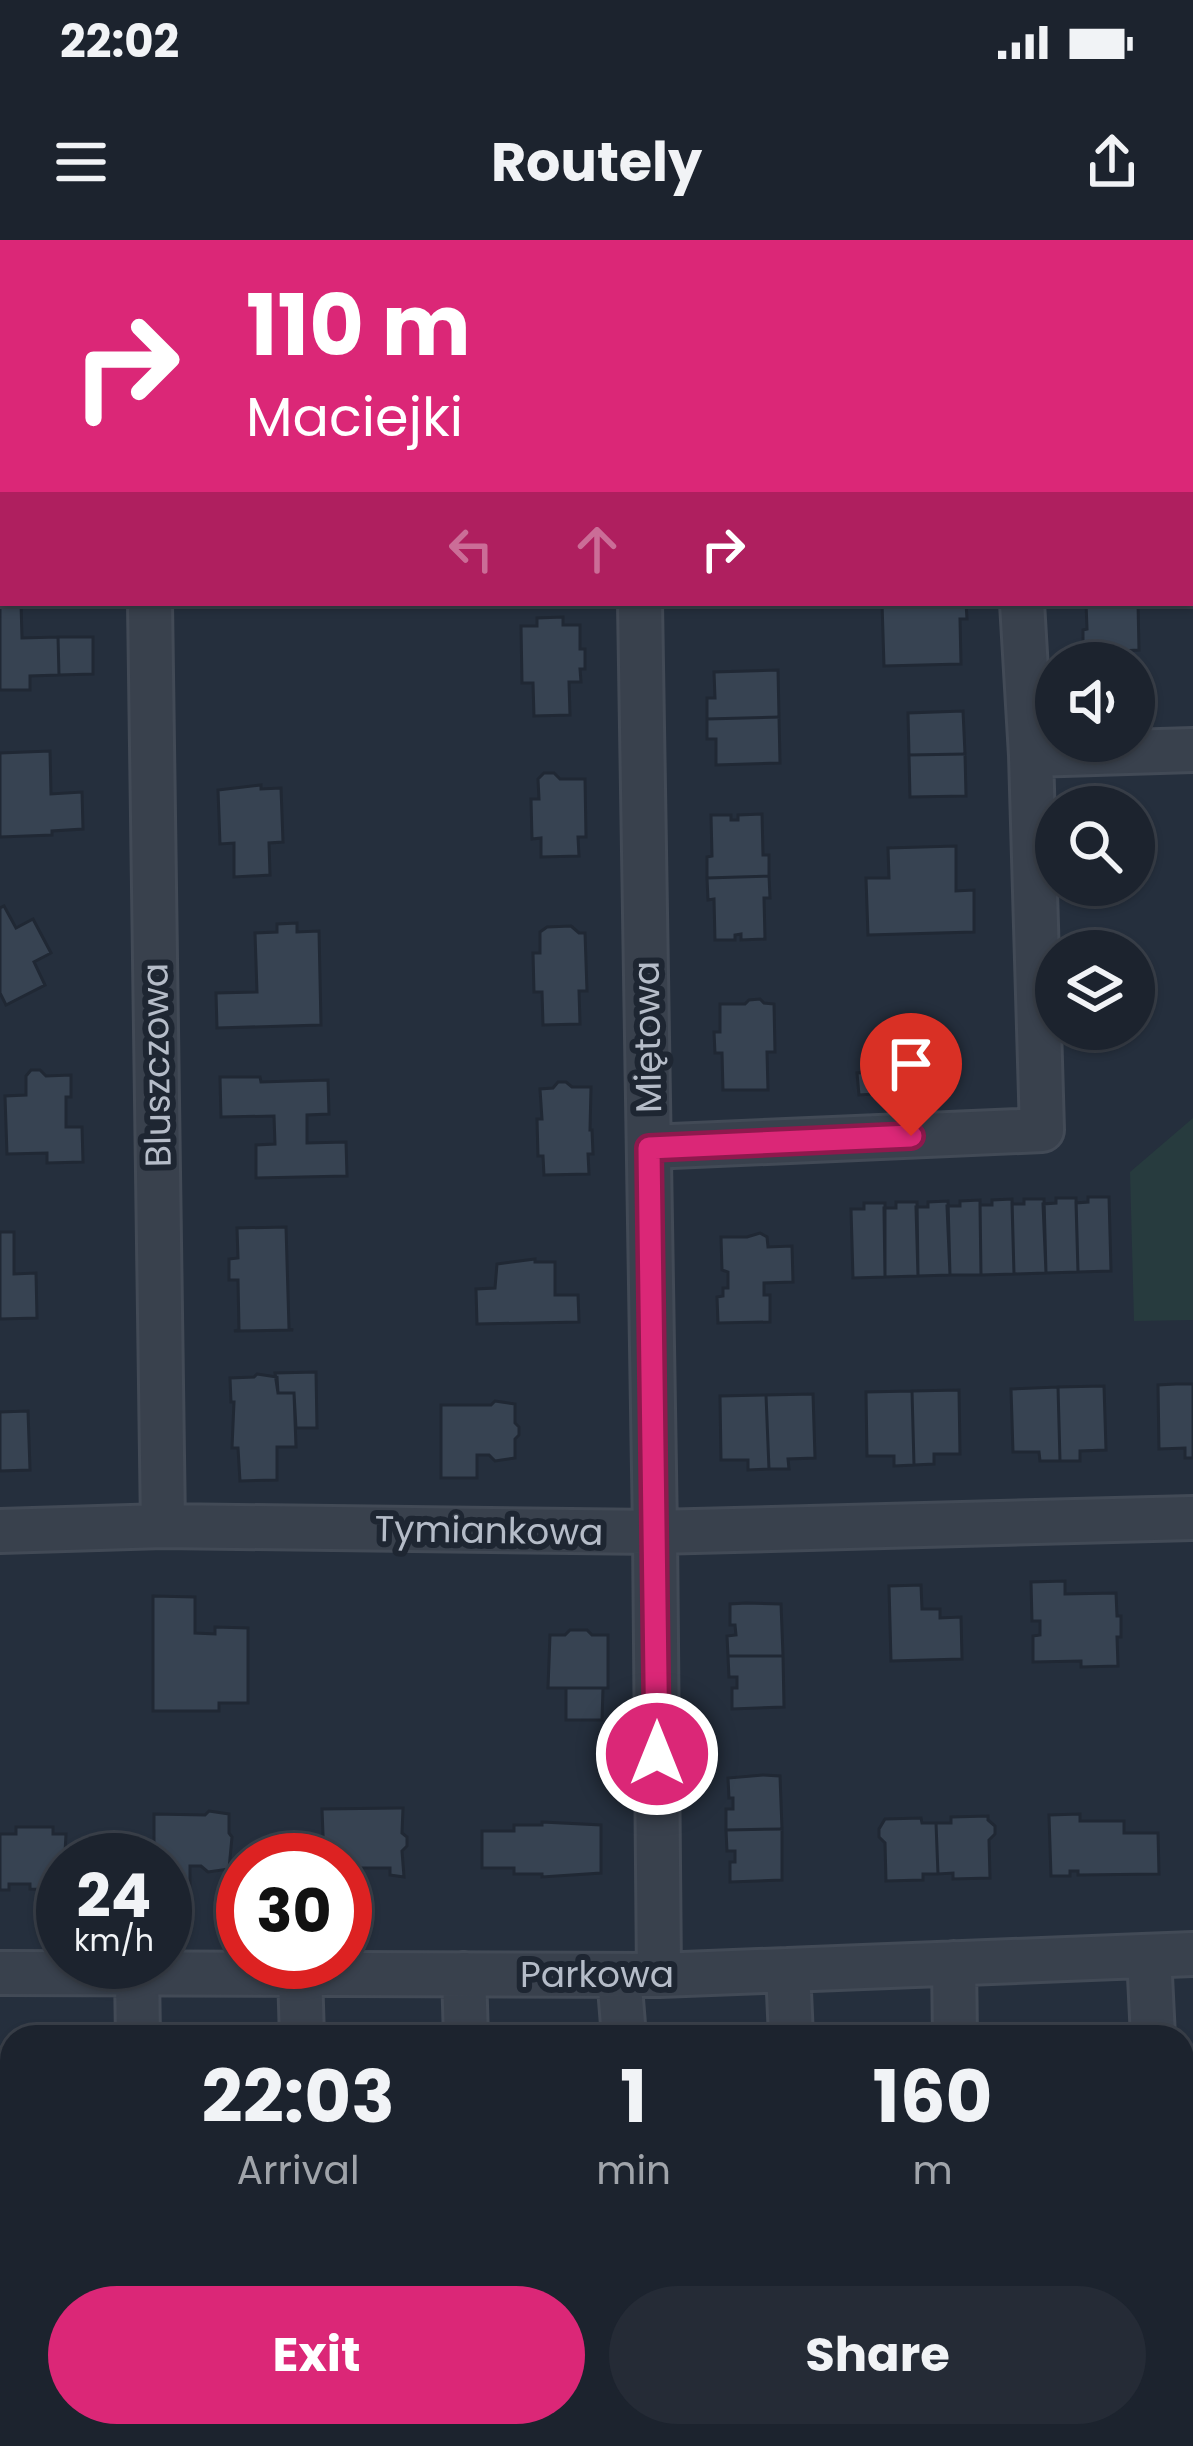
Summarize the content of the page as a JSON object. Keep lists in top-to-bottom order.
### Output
{
  "streets": {
    "street": [
      "Miętowa",
      "Bluszczowa",
      "Tymiankowa",
      "Parkowa"
    ]
  },
  "crossings": [
    ["Miętowa", "Tymiankowa"],
    ["Miętowa", "Parkowa"],
    ["Bluszczowa", "Tymiankowa"]
  ],
  "page": {
    "status": "22:02",
    "header": "Routely",
    "turn": ["110 m", "Maciejki"],
    "speed": "24 km/h",
    "limit": "30",
    "eta": [
      "22:03",
      "Arrival",
      "1",
      "min",
      "160",
      "m"
    ],
    "buttons": ["Exit", "Share"]
  }
}
